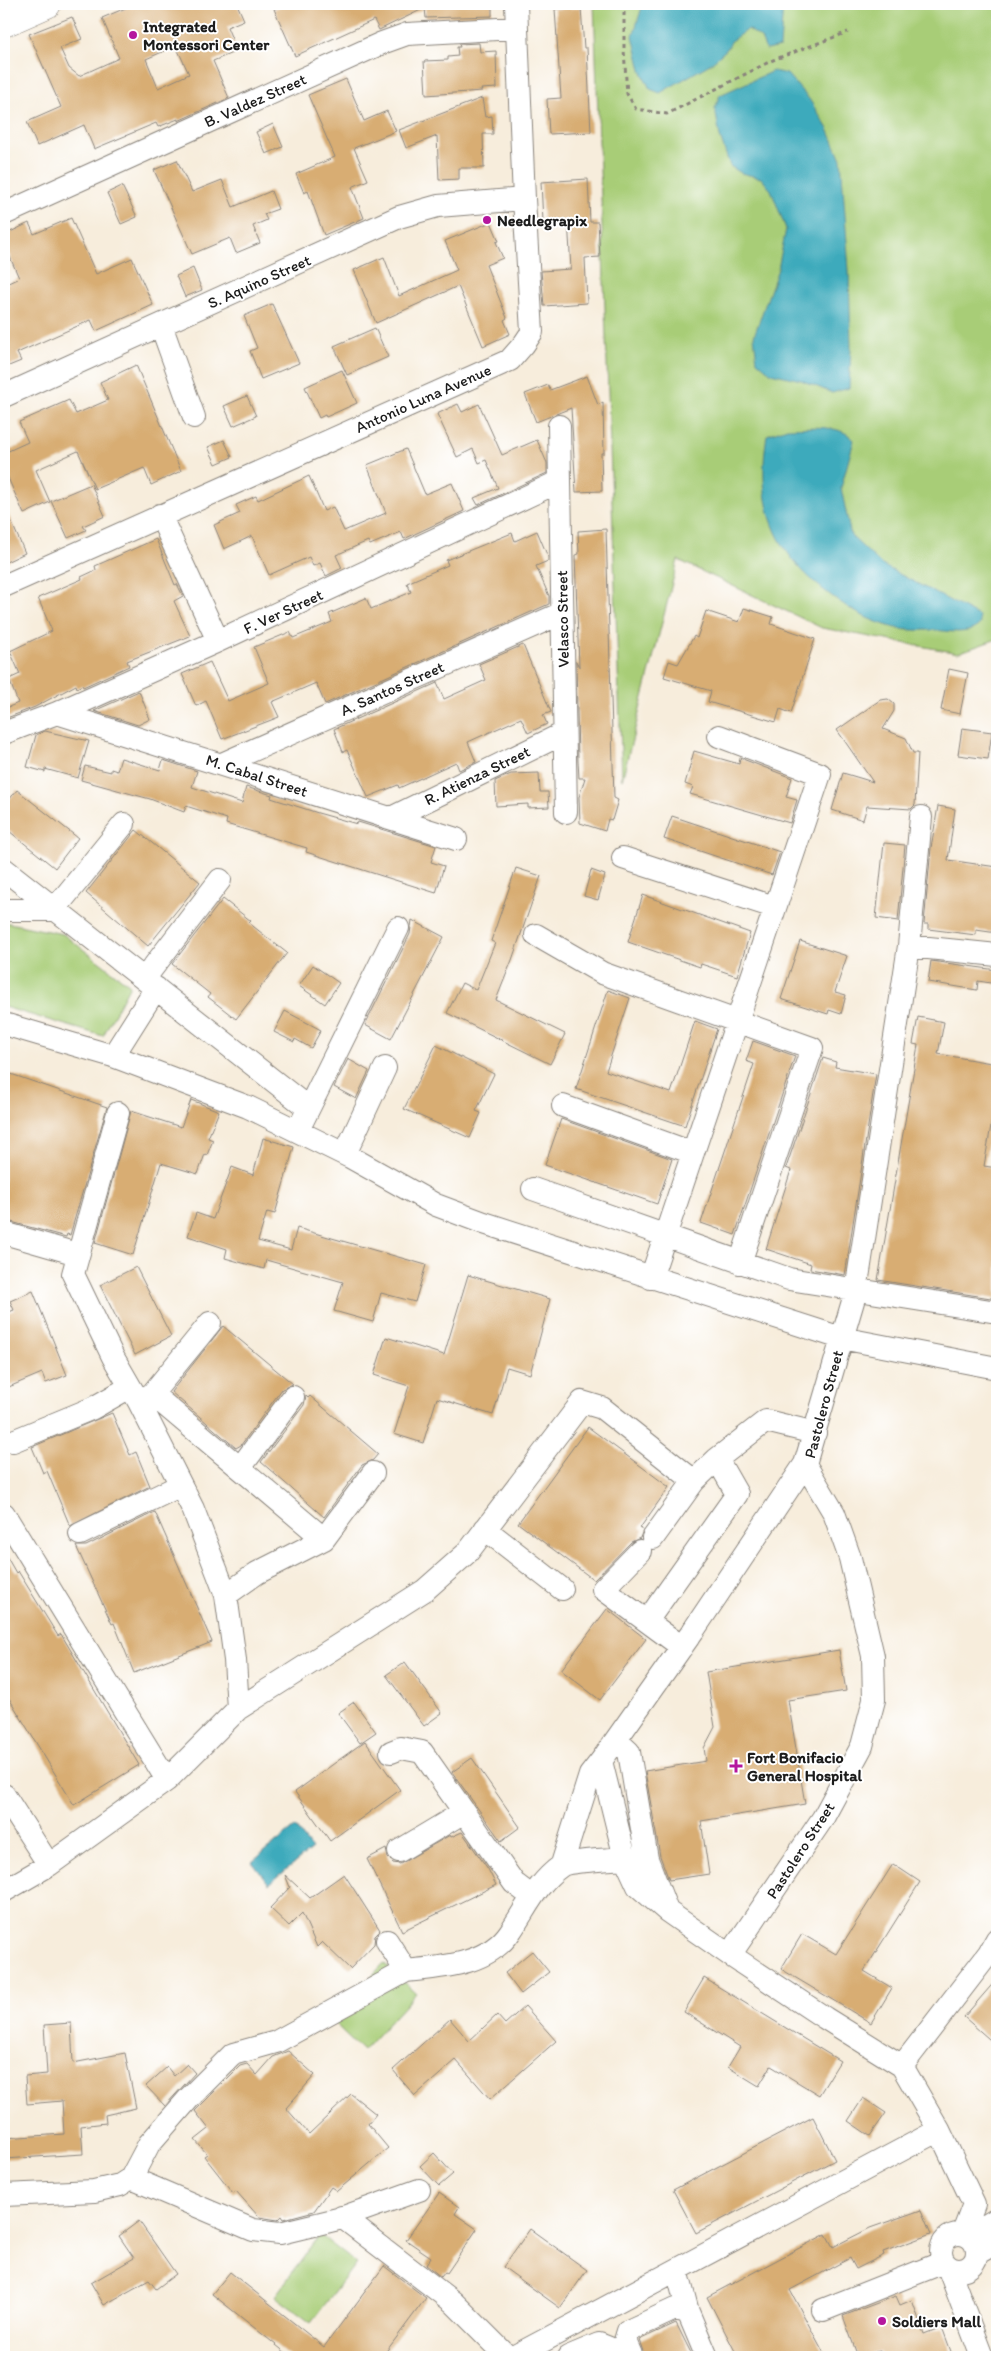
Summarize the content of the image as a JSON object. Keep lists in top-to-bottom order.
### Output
{
  "streets": {
    "street": [
      "B. Valdez Street",
      "S. Aquino Street",
      "Antonio Luna Avenue",
      "F. Ver Street",
      "Velasco Street",
      "A. Santos Street",
      "M. Cabal Street",
      "R. Atienza Street",
      "Pastolero Street"
    ]
  },
  "crossings": [
    ["B. Valdez Street", "Antonio Luna Avenue"],
    ["S. Aquino Street", "Antonio Luna Avenue"],
    ["F. Ver Street", "Velasco Street"],
    ["F. Ver Street", "M. Cabal Street"],
    ["Velasco Street", "A. Santos Street"],
    ["Velasco Street", "R. Atienza Street"],
    ["A. Santos Street", "M. Cabal Street"],
    ["M. Cabal Street", "R. Atienza Street"]
  ],
  "places": {
    "other": ["Integrated Montessori Center", "Needlegrapix", "Soldiers Mall"],
    "health": ["Fort Bonifacio General Hospital"]
  }
}
